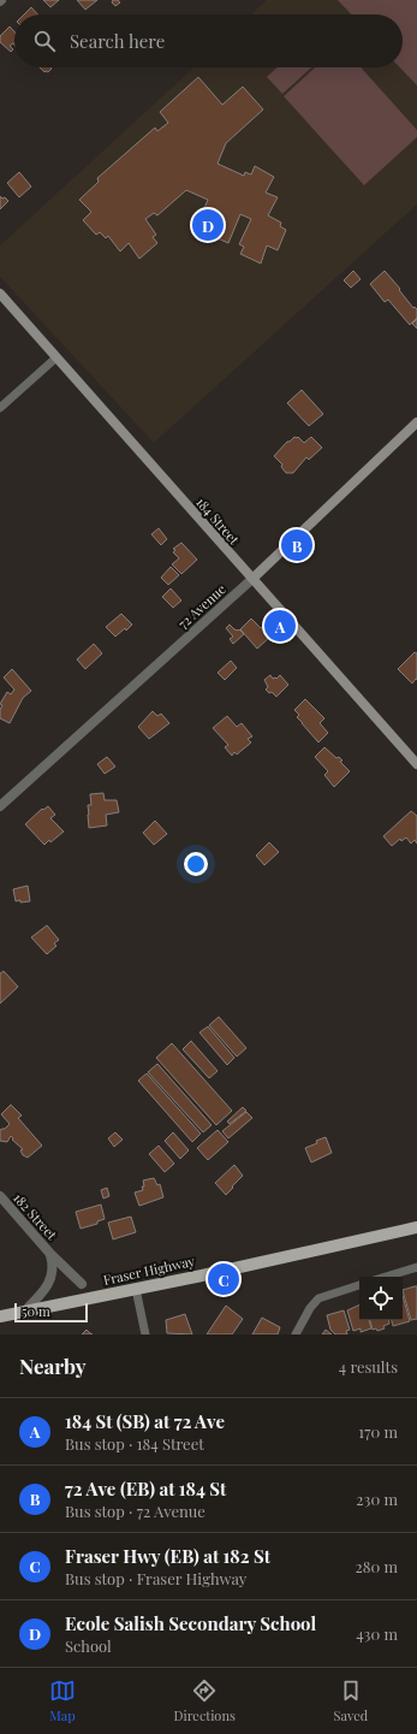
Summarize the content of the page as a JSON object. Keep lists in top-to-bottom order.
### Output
{
  "streets": {
    "main road": ["184 Street", "72 Avenue", "Fraser Highway"],
    "street": ["182 Street"]
  },
  "crossings": [
    ["184 Street", "72 Avenue"],
    ["182 Street", "Fraser Highway"]
  ],
  "scale_bar": "50 m",
  "page": {
    "search": "Search here",
    "pins": [
      "D",
      "B",
      "A",
      "C"
    ],
    "scale": "50 m",
    "heading": ["Nearby", "4 results"],
    "list": [
      {
        "mark": "A",
        "name": "184 St (SB) at 72 Ave",
        "note": "Bus stop · 184 Street",
        "value": "170 m"
      },
      {
        "mark": "B",
        "name": "72 Ave (EB) at 184 St",
        "note": "Bus stop · 72 Avenue",
        "value": "230 m"
      },
      {
        "mark": "C",
        "name": "Fraser Hwy (EB) at 182 St",
        "note": "Bus stop · Fraser Highway",
        "value": "280 m"
      },
      {
        "mark": "D",
        "name": "Ecole Salish Secondary School",
        "note": "School",
        "value": "430 m"
      }
    ],
    "nav": ["Map", "Directions", "Saved"]
  }
}
